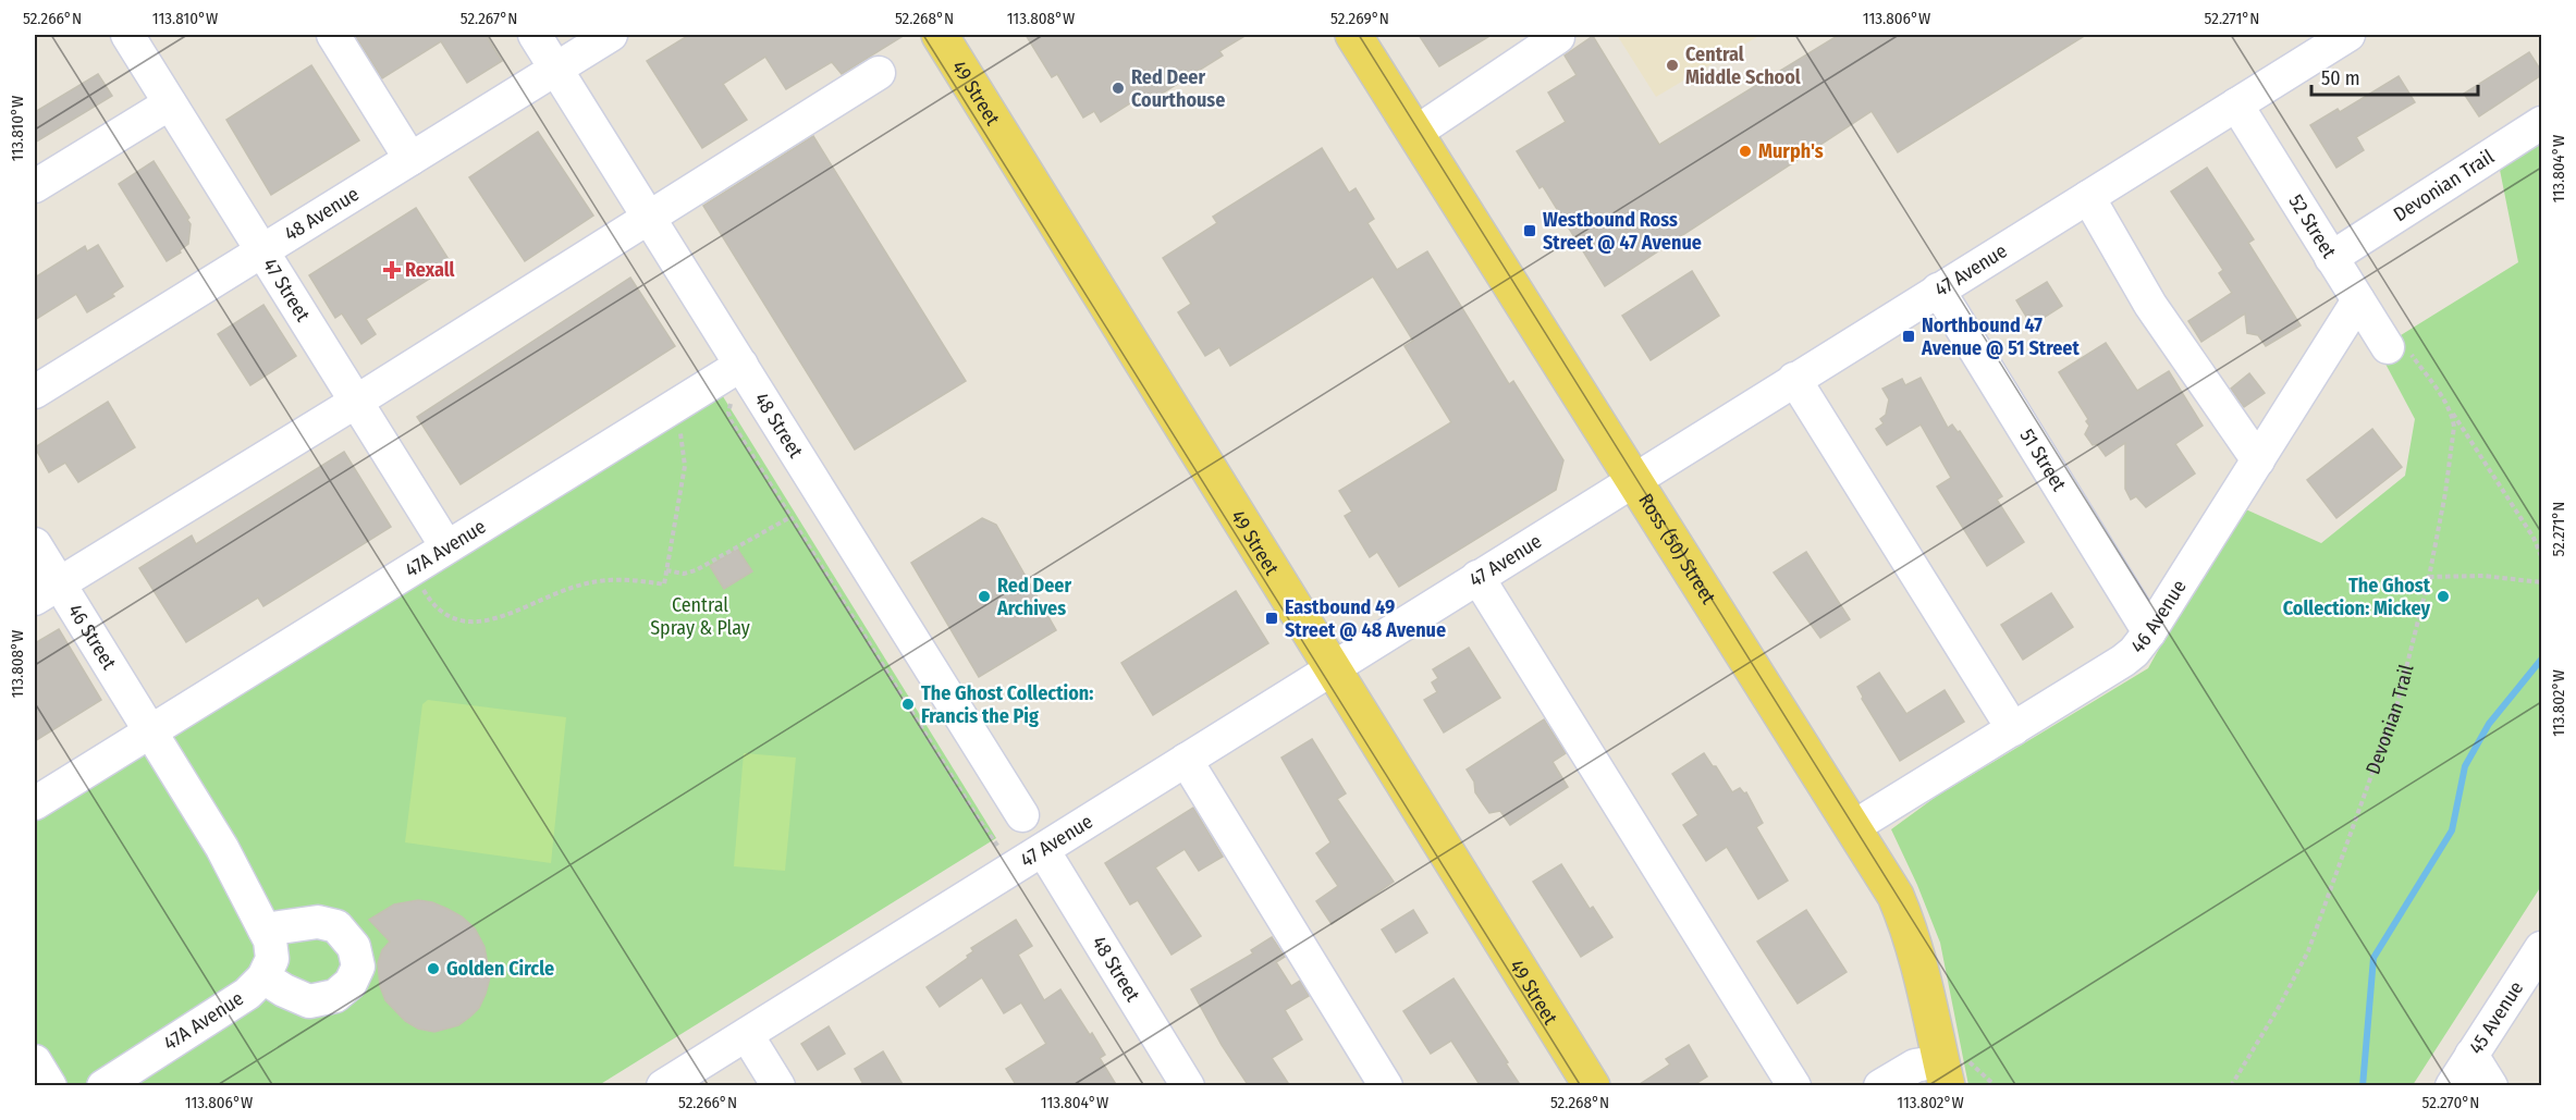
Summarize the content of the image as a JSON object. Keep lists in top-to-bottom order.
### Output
{
  "streets": {
    "main road": ["49 Street", "Ross (50) Street"],
    "street": [
      "Devonian Trail",
      "48 Avenue",
      "52 Street",
      "47 Avenue",
      "47 Street",
      "48 Street",
      "51 Street",
      "47A Avenue",
      "46 Avenue",
      "46 Street",
      "45 Avenue"
    ]
  },
  "crossings": [
    ["49 Street", "47 Avenue"],
    ["Devonian Trail", "52 Street"],
    ["48 Avenue", "47 Street"],
    ["48 Avenue", "48 Street"],
    ["52 Street", "47 Avenue"],
    ["52 Street", "46 Avenue"],
    ["47 Avenue", "48 Street"],
    ["47 Avenue", "51 Street"],
    ["47 Avenue", "Ross (50) Street"],
    ["47 Street", "47A Avenue"],
    ["48 Street", "47A Avenue"],
    ["51 Street", "46 Avenue"],
    ["47A Avenue", "46 Street"],
    ["Ross (50) Street", "46 Avenue"]
  ],
  "parks": ["Central Spray & Play"],
  "places": {
    "other": [
      "Central Middle School",
      "Red Deer Courthouse",
      "Murph's",
      "Red Deer Archives",
      "The Ghost Collection: Mickey",
      "The Ghost Collection: Francis the Pig",
      "Golden Circle"
    ],
    "transit": ["Westbound Ross Street @ 47 Avenue", "Northbound 47 Avenue @ 51 Street", "Eastbound 49 Street @ 48 Avenue"],
    "health": ["Rexall"]
  },
  "scale_bar": "50 m",
  "coordinates": [
    "52.266°N",
    "113.810°W",
    "52.267°N",
    "52.268°N",
    "113.808°W",
    "52.269°N",
    "113.806°W",
    "52.271°N",
    "113.804°W",
    "113.802°W",
    "52.270°N"
  ]
}
